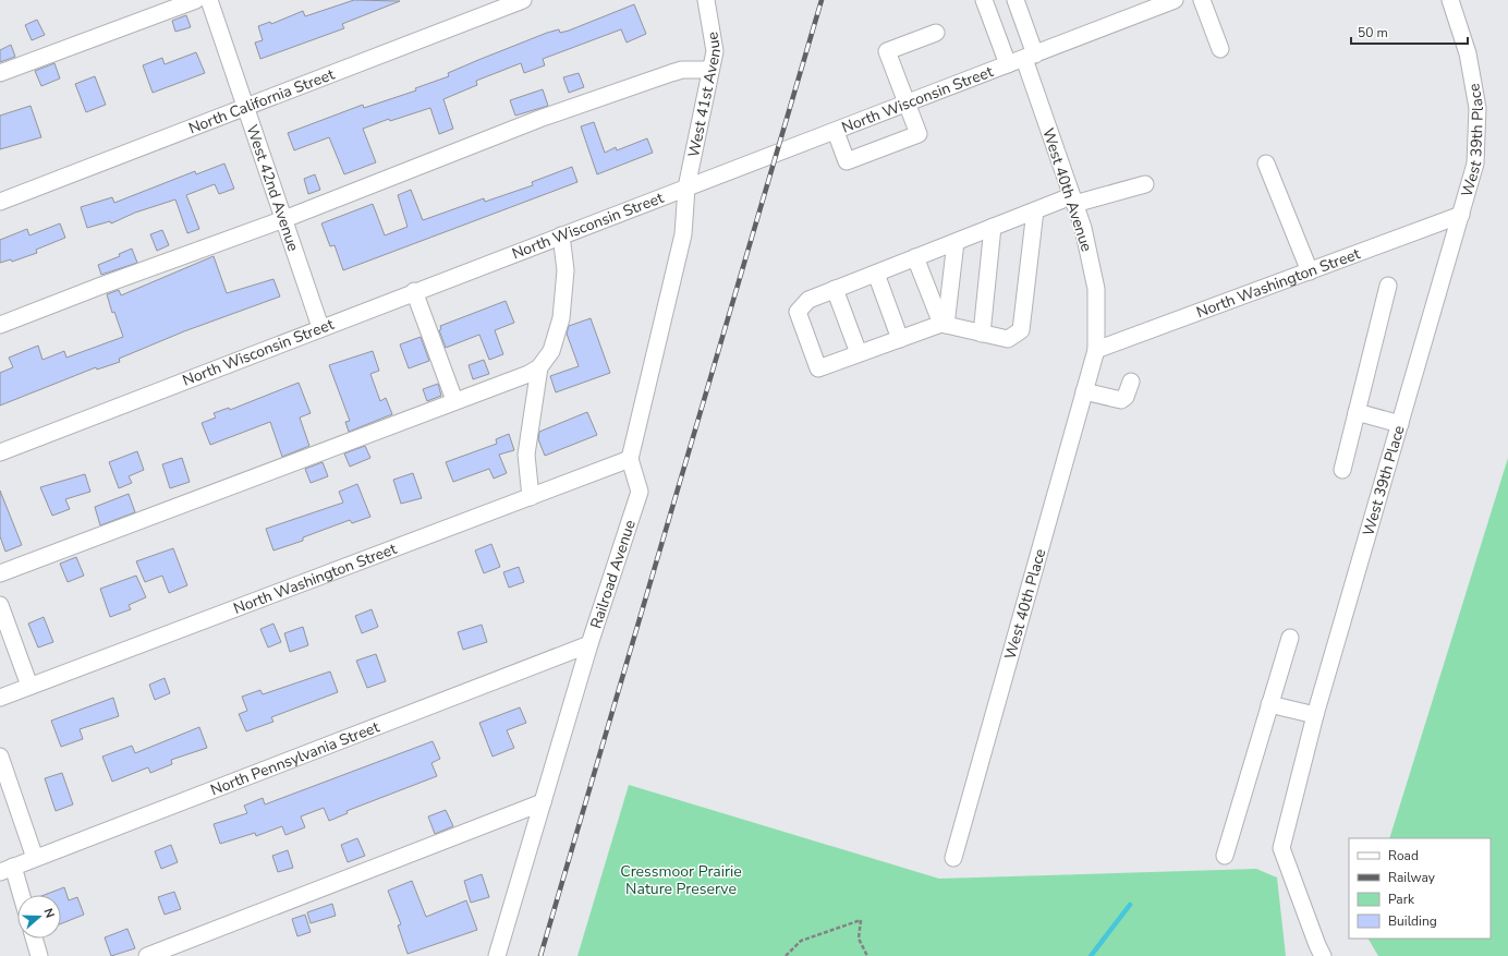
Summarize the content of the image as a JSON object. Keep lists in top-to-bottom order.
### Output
{
  "streets": {
    "street": [
      "West 41st Avenue",
      "North California Street",
      "North Wisconsin Street",
      "West 39th Place",
      "West 42nd Avenue",
      "West 40th Avenue",
      "North Washington Street",
      "Railroad Avenue",
      "West 40th Place",
      "North Pennsylvania Street"
    ]
  },
  "crossings": [
    ["West 41st Avenue", "North Wisconsin Street"],
    ["North California Street", "West 42nd Avenue"],
    ["North Wisconsin Street", "West 42nd Avenue"],
    ["North Wisconsin Street", "West 40th Avenue"],
    ["West 39th Place", "North Washington Street"],
    ["West 40th Avenue", "North Washington Street"],
    ["West 40th Avenue", "West 40th Place"],
    ["North Washington Street", "Railroad Avenue"],
    ["North Washington Street", "West 40th Place"],
    ["Railroad Avenue", "North Pennsylvania Street"]
  ],
  "parks": ["Cressmoor Prairie Nature Preserve"],
  "legend": [
    "Road",
    "Railway",
    "Park",
    "Building"
  ],
  "scale_bar": "50 m",
  "north": "right"
}
